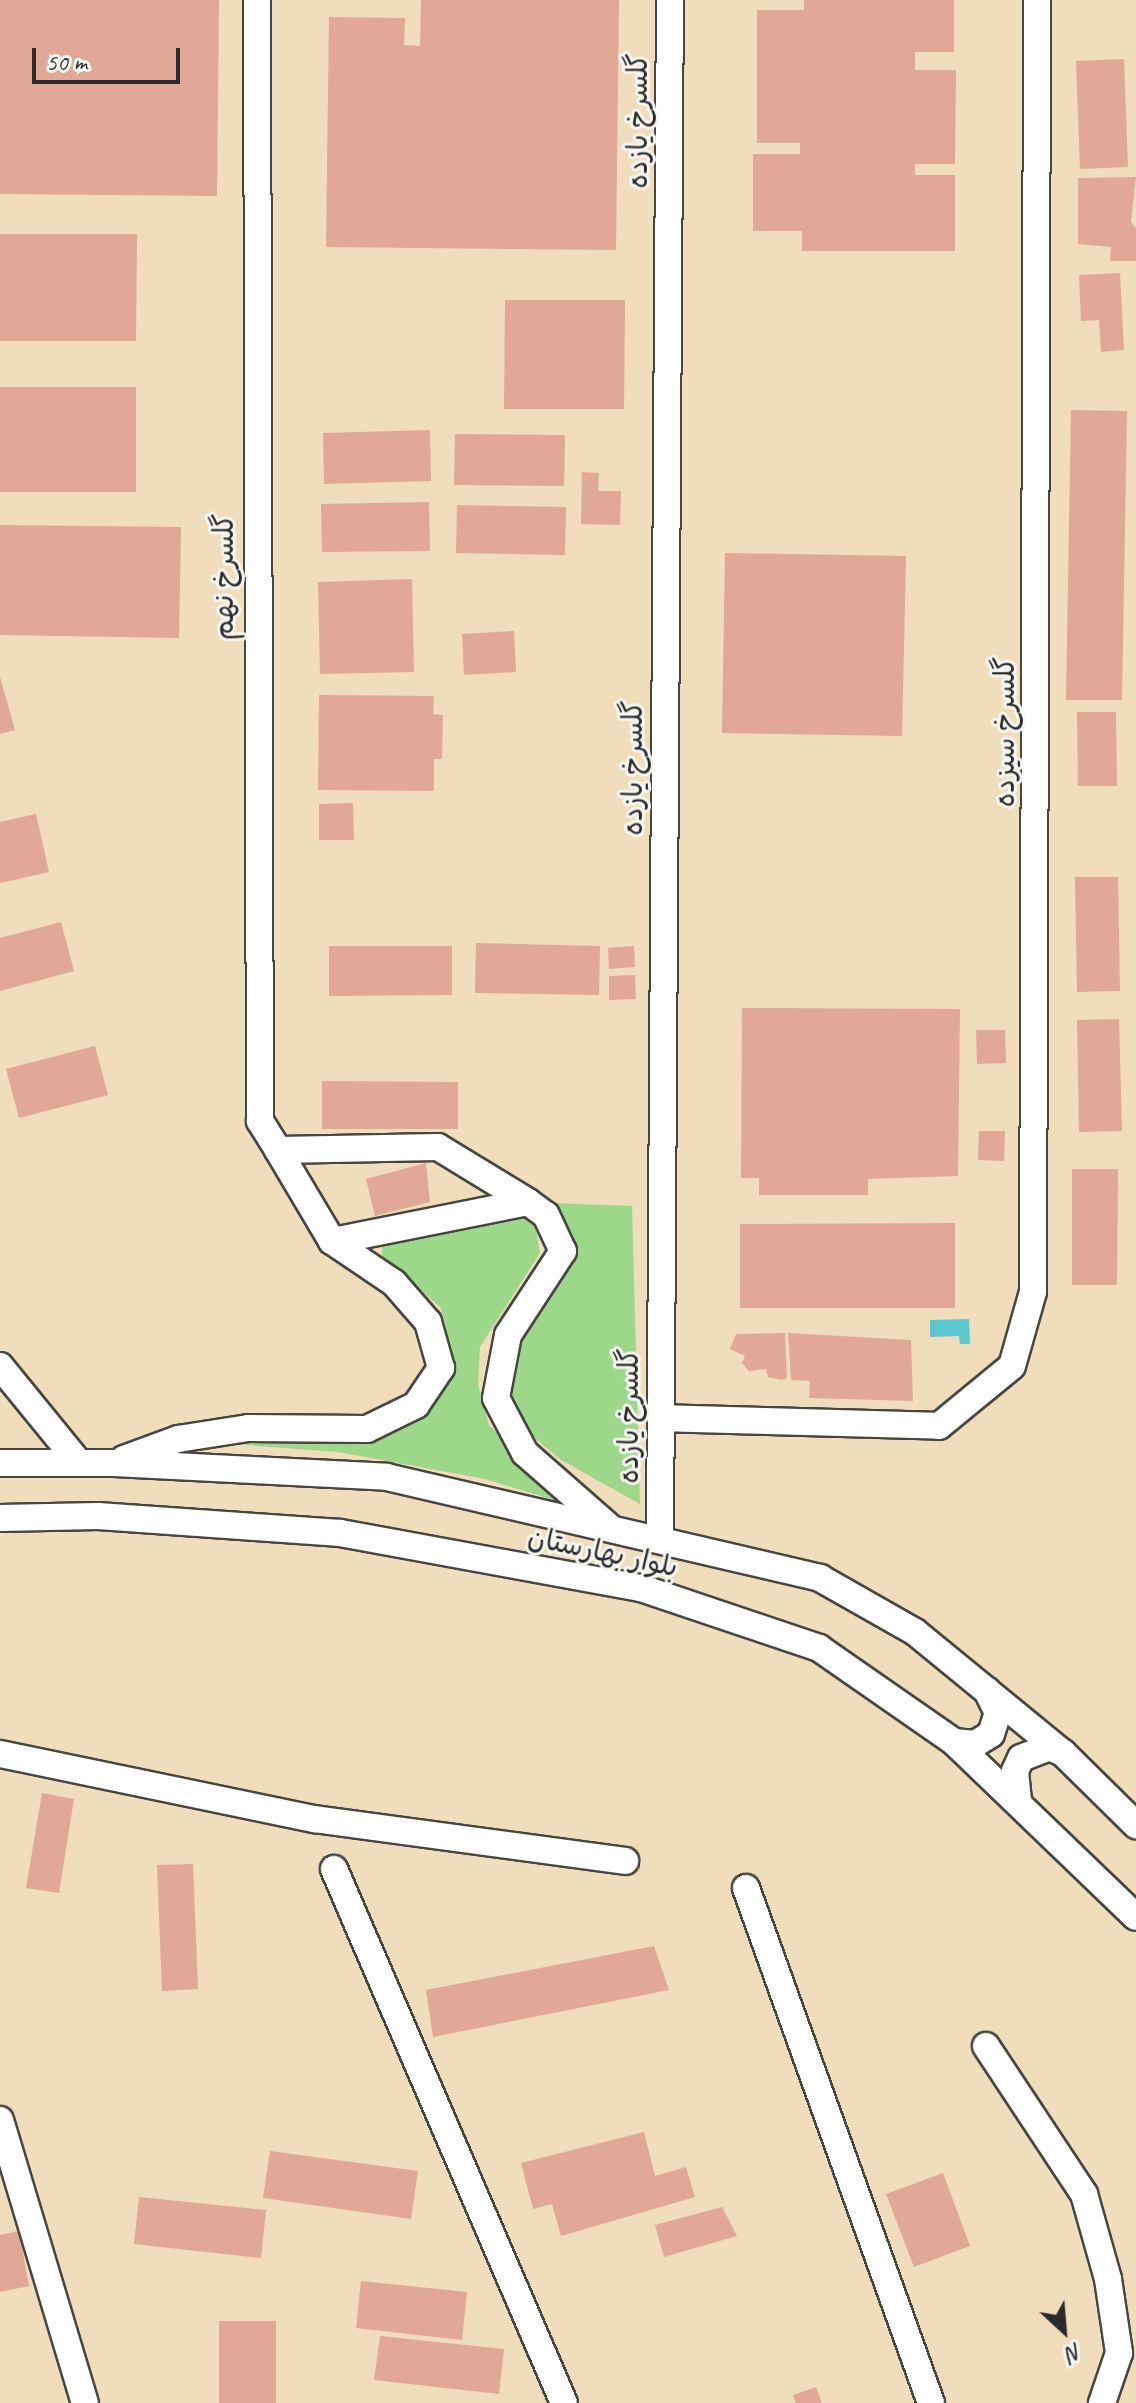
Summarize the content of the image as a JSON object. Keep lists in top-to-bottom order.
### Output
{
  "streets": {
    "street": [
      "گلسرخ یازده",
      "گلسرخ نهم",
      "گلسرخ سیزده",
      "بلوار بهارستان"
    ]
  },
  "crossings": [
    ["گلسرخ یازده", "گلسرخ سیزده"],
    ["گلسرخ یازده", "بلوار بهارستان"]
  ],
  "scale_bar": "50 m",
  "north": "bottom right"
}
